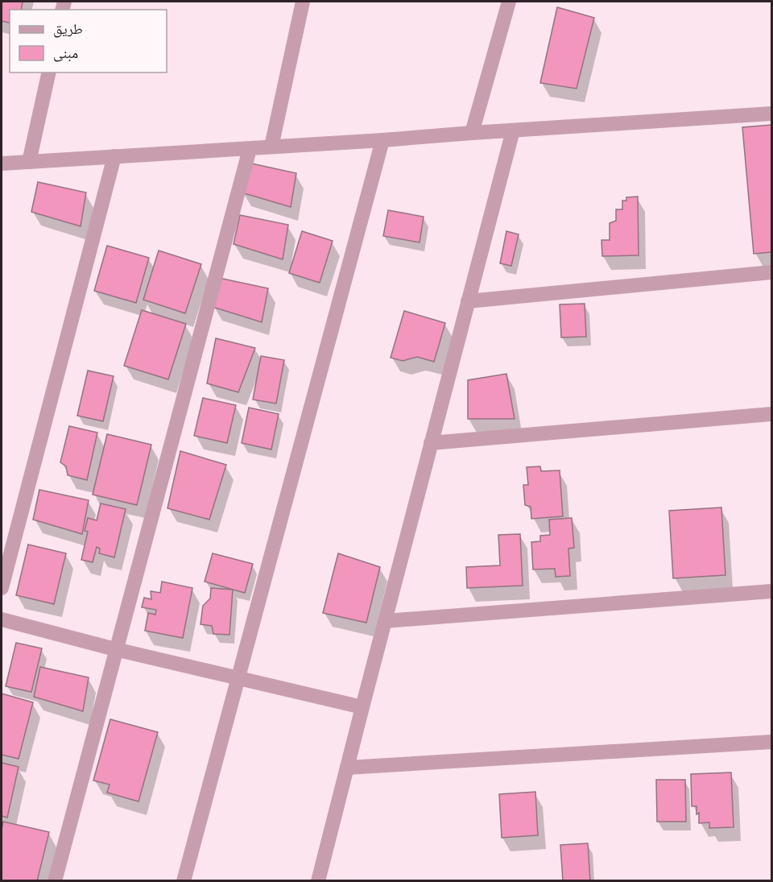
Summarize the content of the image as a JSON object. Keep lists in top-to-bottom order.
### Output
{
  "legend": ["طريق", "مبنى"]
}
